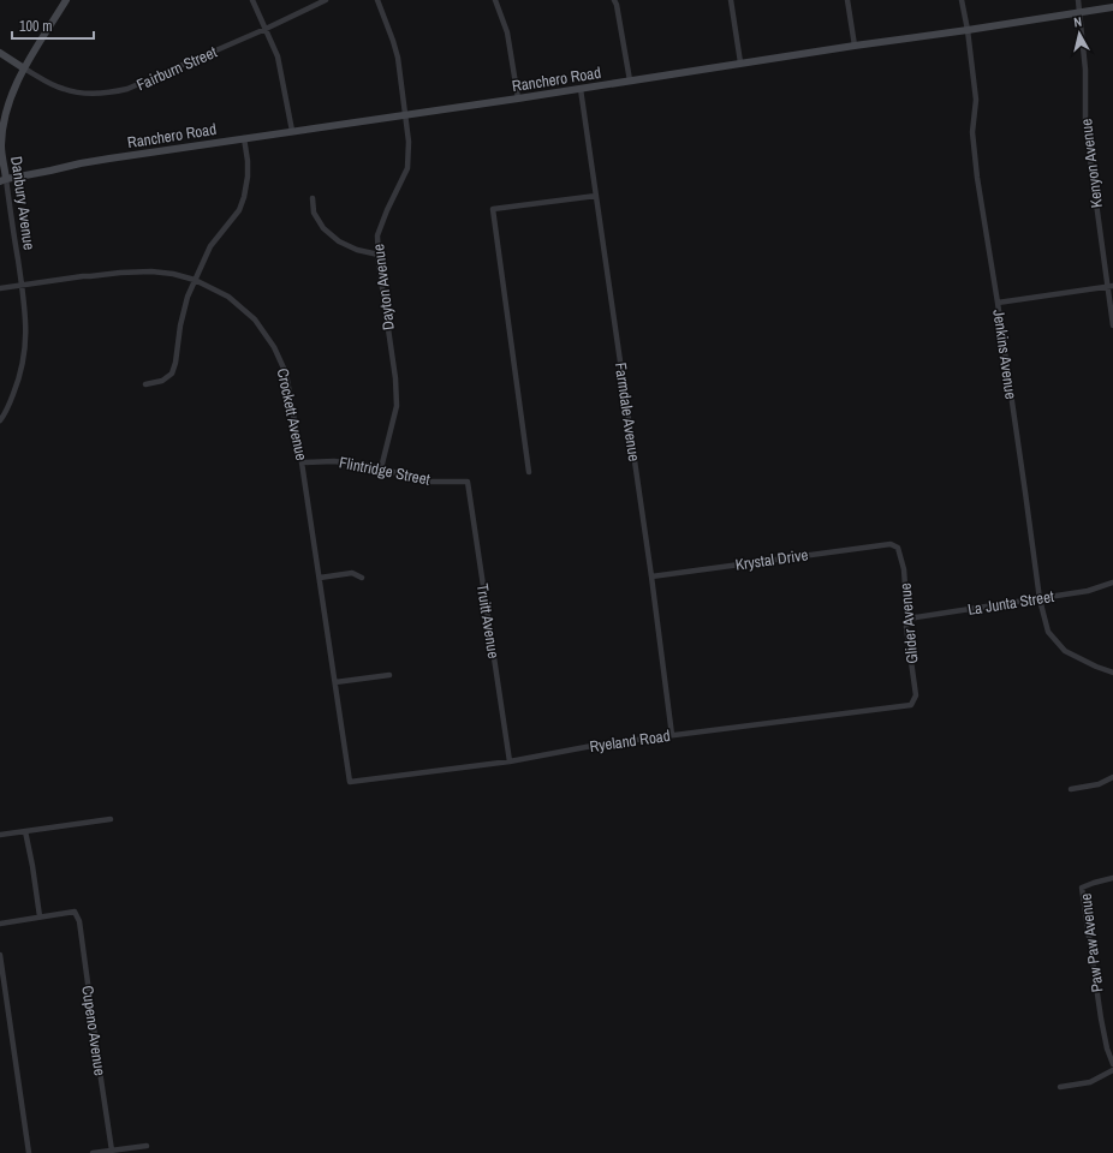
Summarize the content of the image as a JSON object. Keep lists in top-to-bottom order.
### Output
{
  "streets": {
    "main road": ["Ranchero Road", "Danbury Avenue"],
    "street": [
      "Fairburn Street",
      "Kenyon Avenue",
      "Dayton Avenue",
      "Jenkins Avenue",
      "Farmdale Avenue",
      "Crockett Avenue",
      "Flintridge Street",
      "Krystal Drive",
      "La Junta Street",
      "Truitt Avenue",
      "Glider Avenue",
      "Ryeland Road",
      "Paw Paw Avenue",
      "Cupeno Avenue"
    ]
  },
  "crossings": [
    ["Fairburn Street", "Danbury Avenue"],
    ["Ranchero Road", "Kenyon Avenue"],
    ["Ranchero Road", "Danbury Avenue"],
    ["Ranchero Road", "Dayton Avenue"],
    ["Ranchero Road", "Jenkins Avenue"],
    ["Ranchero Road", "Farmdale Avenue"],
    ["Danbury Avenue", "Crockett Avenue"],
    ["Dayton Avenue", "Flintridge Street"],
    ["Jenkins Avenue", "La Junta Street"],
    ["Farmdale Avenue", "Krystal Drive"],
    ["Farmdale Avenue", "Ryeland Road"],
    ["Crockett Avenue", "Flintridge Street"],
    ["Crockett Avenue", "Ryeland Road"],
    ["Flintridge Street", "Truitt Avenue"],
    ["Krystal Drive", "Glider Avenue"],
    ["La Junta Street", "Glider Avenue"],
    ["Truitt Avenue", "Ryeland Road"],
    ["Glider Avenue", "Ryeland Road"]
  ],
  "scale_bar": "100 m",
  "north": "top"
}
